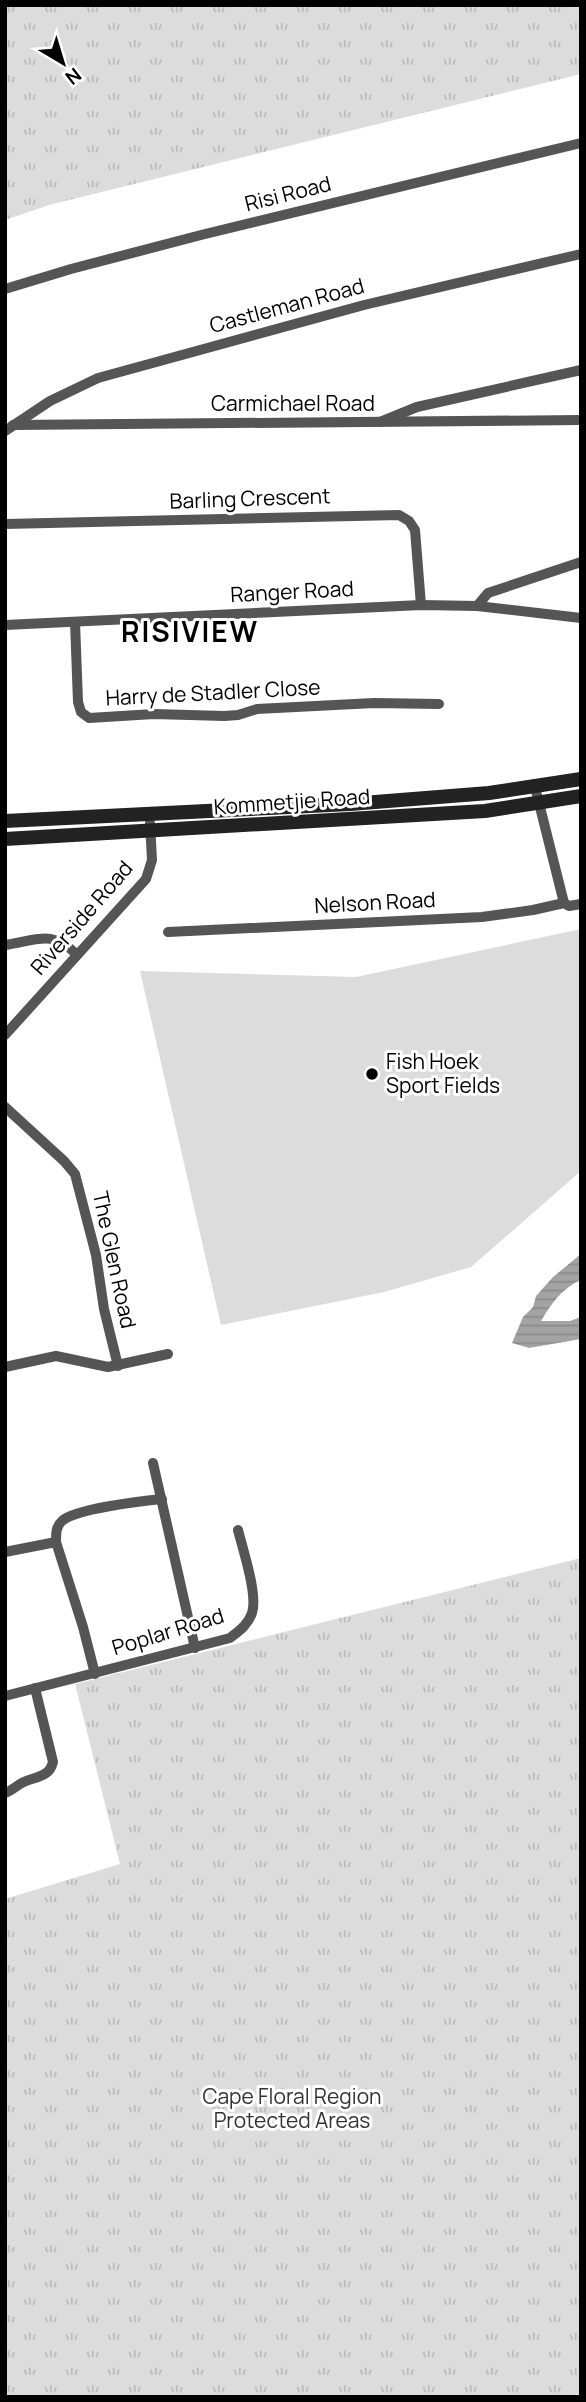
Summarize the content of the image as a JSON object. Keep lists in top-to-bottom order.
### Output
{
  "streets": {
    "main road": ["Kommetjie Road"],
    "street": [
      "Risi Road",
      "Castleman Road",
      "Carmichael Road",
      "Barling Crescent",
      "Ranger Road",
      "Harry de Stadler Close",
      "Nelson Road",
      "Riverside Road",
      "The Glen Road",
      "Poplar Road"
    ]
  },
  "crossings": [
    ["Castleman Road", "Carmichael Road"],
    ["Barling Crescent", "Ranger Road"],
    ["Ranger Road", "Harry de Stadler Close"],
    ["Kommetjie Road", "Riverside Road"]
  ],
  "districts": ["RISIVIEW"],
  "parks": ["Cape Floral Region Protected Areas"],
  "places": ["Fish Hoek Sport Fields"],
  "north": "bottom right"
}
